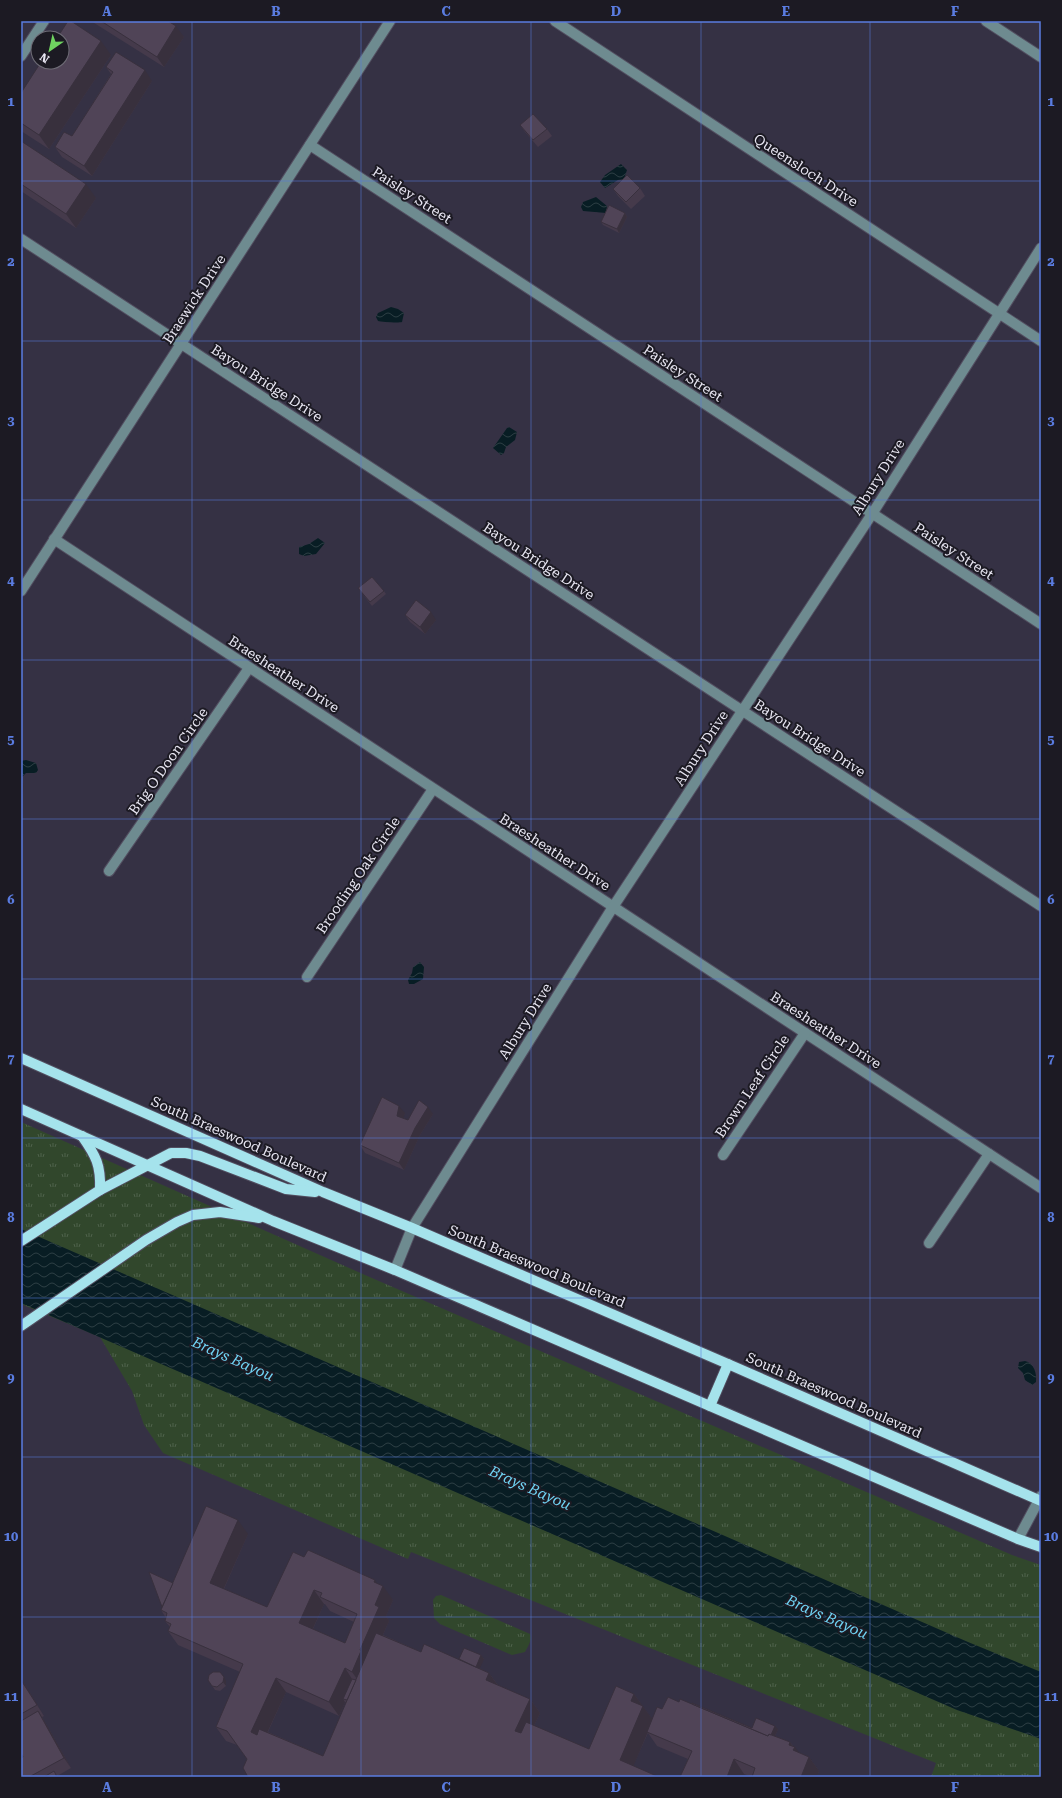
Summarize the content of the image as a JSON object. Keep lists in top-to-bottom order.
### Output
{
  "streets": {
    "main road": ["South Braeswood Boulevard"],
    "street": [
      "Queensloch Drive",
      "Paisley Street",
      "Braewick Drive",
      "Bayou Bridge Drive",
      "Albury Drive",
      "Braesheather Drive",
      "Brig O Doon Circle",
      "Brooding Oak Circle",
      "Brown Leaf Circle"
    ]
  },
  "crossings": [
    ["Queensloch Drive", "Albury Drive"],
    ["Paisley Street", "Braewick Drive"],
    ["Paisley Street", "Albury Drive"],
    ["Braewick Drive", "Bayou Bridge Drive"],
    ["Braewick Drive", "Braesheather Drive"],
    ["Bayou Bridge Drive", "Albury Drive"],
    ["Albury Drive", "Braesheather Drive"],
    ["Albury Drive", "South Braeswood Boulevard"],
    ["Braesheather Drive", "Brig O Doon Circle"],
    ["Braesheather Drive", "Brooding Oak Circle"],
    ["Braesheather Drive", "Brown Leaf Circle"]
  ],
  "water": ["Brays Bayou"],
  "north": "bottom left",
  "grid": {
    "columns": [
      "A",
      "B",
      "C",
      "D",
      "E",
      "F"
    ],
    "rows": [
      "1",
      "2",
      "3",
      "4",
      "5",
      "6",
      "7",
      "8",
      "9",
      "10",
      "11"
    ]
  }
}
